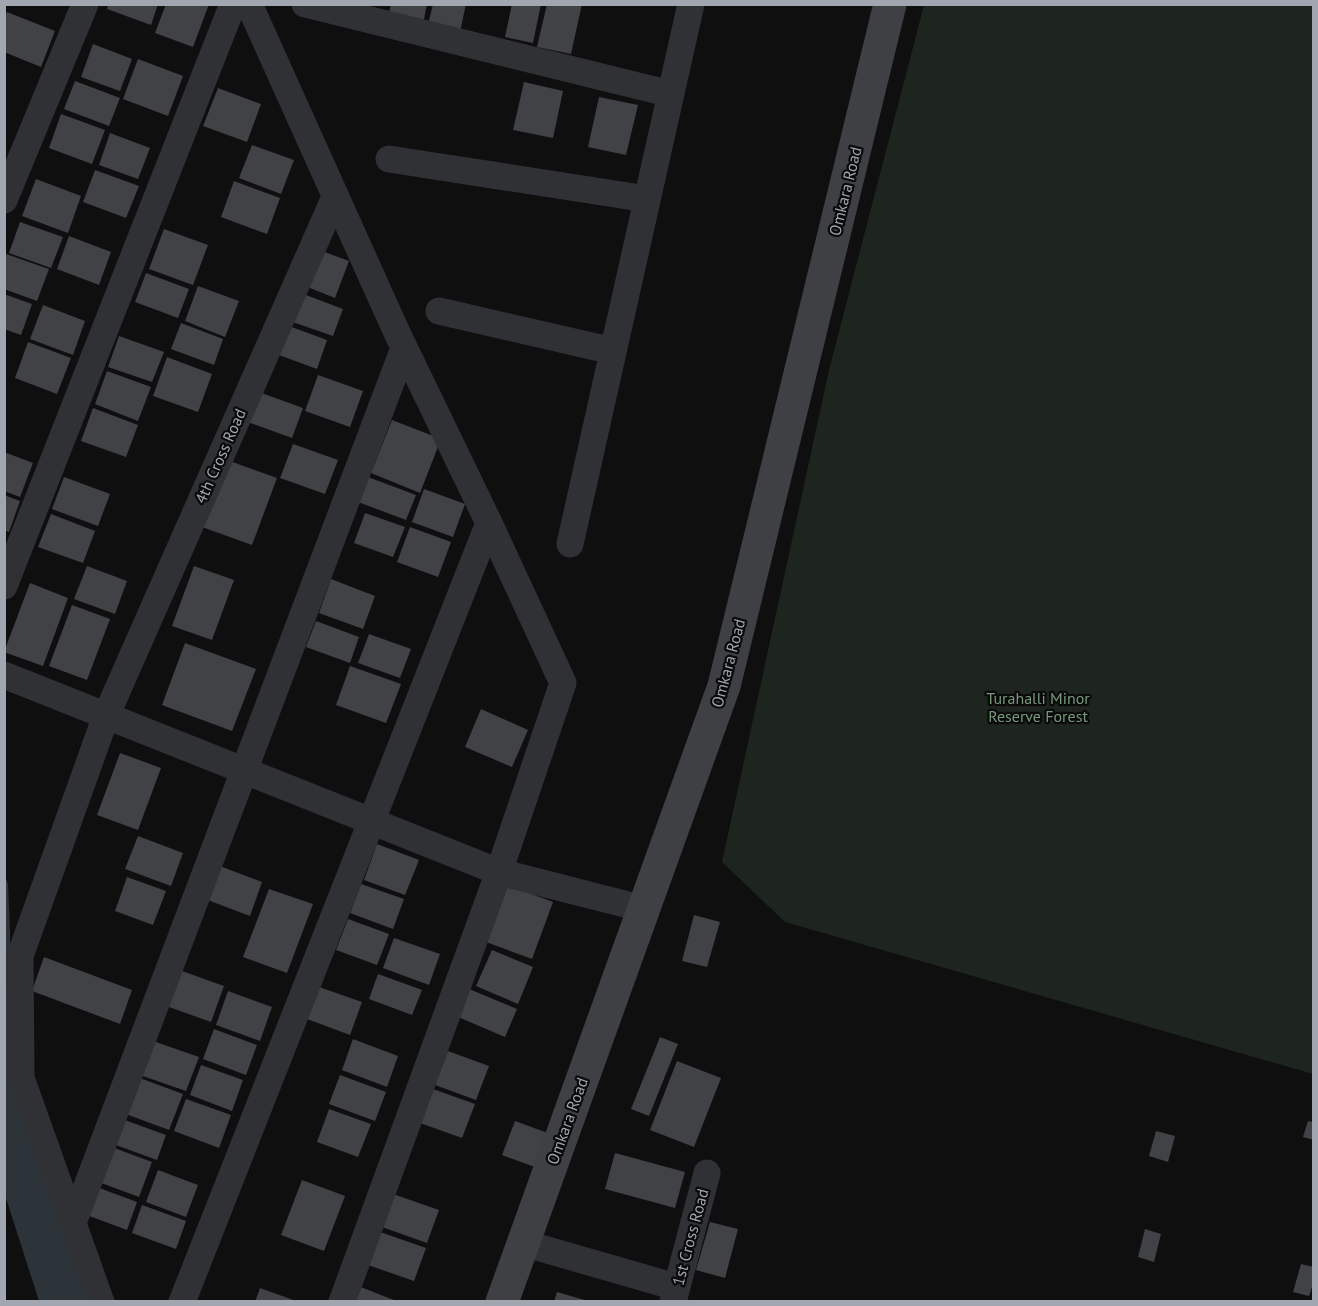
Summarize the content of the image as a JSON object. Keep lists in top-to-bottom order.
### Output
{
  "streets": {
    "street": ["Omkara Road", "4th Cross Road", "1st Cross Road"]
  },
  "parks": ["Turahalli Minor Reserve Forest"]
}
